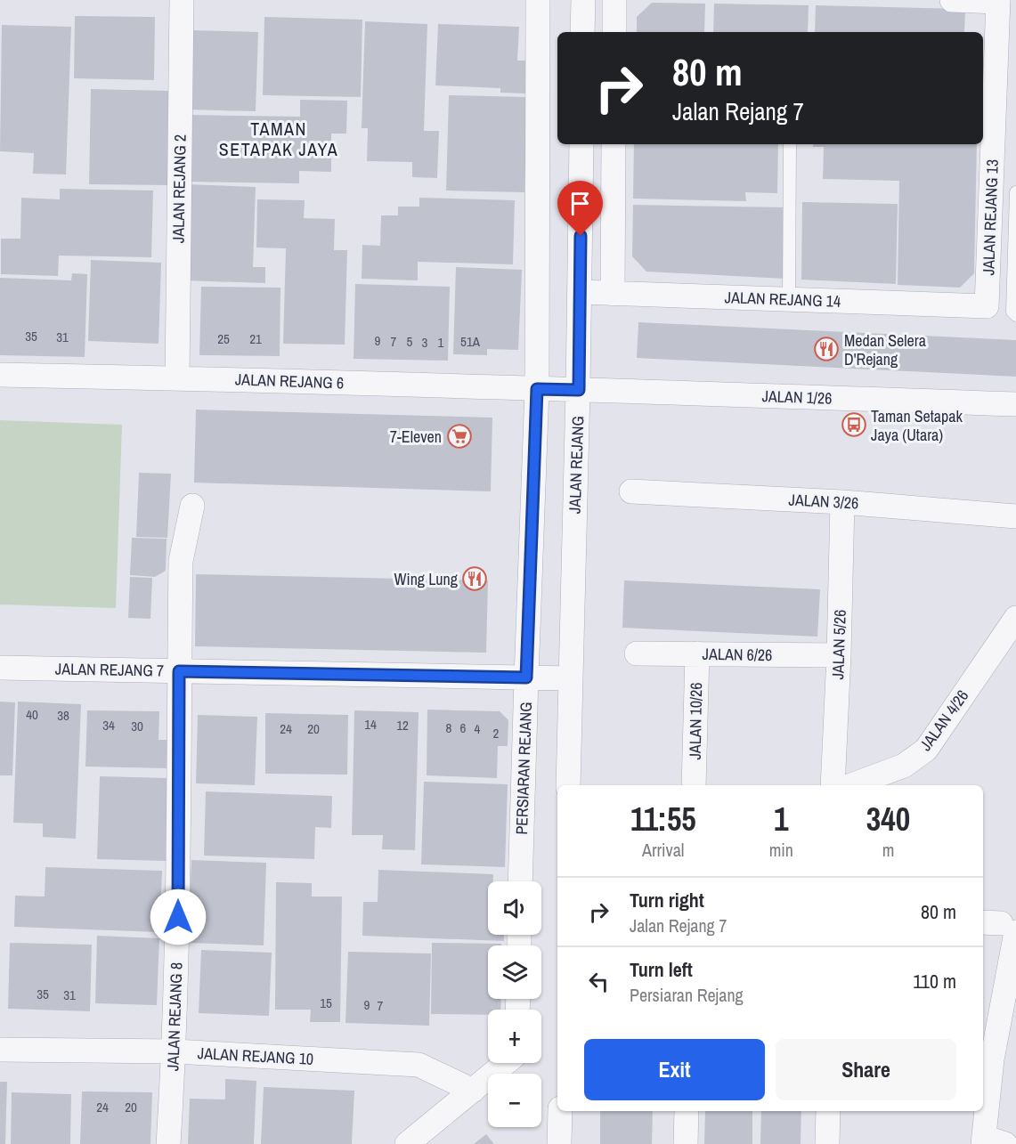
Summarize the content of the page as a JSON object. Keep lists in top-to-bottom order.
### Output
{
  "streets": {
    "street": [
      "JALAN REJANG 2",
      "JALAN REJANG 13",
      "JALAN REJANG 14",
      "JALAN REJANG 6",
      "JALAN 1/26",
      "JALAN REJANG",
      "JALAN 3/26",
      "JALAN 5/26",
      "JALAN 6/26",
      "JALAN REJANG 7",
      "JALAN 4/26",
      "JALAN 10/26",
      "PERSIARAN REJANG",
      "JALAN REJANG 8",
      "JALAN REJANG 10"
    ]
  },
  "crossings": [
    ["JALAN REJANG 2", "JALAN REJANG 6"],
    ["JALAN REJANG 13", "JALAN REJANG 14"],
    ["JALAN REJANG 14", "JALAN REJANG"],
    ["JALAN REJANG 6", "JALAN 1/26"],
    ["JALAN REJANG 6", "JALAN REJANG"],
    ["JALAN REJANG 6", "PERSIARAN REJANG"],
    ["JALAN 1/26", "JALAN REJANG"],
    ["JALAN REJANG", "JALAN REJANG 7"],
    ["JALAN 3/26", "JALAN 5/26"],
    ["JALAN 5/26", "JALAN 6/26"],
    ["JALAN 6/26", "JALAN 10/26"],
    ["JALAN REJANG 7", "PERSIARAN REJANG"],
    ["JALAN REJANG 7", "JALAN REJANG 8"],
    ["JALAN REJANG 8", "JALAN REJANG 10"]
  ],
  "districts": ["TAMAN SETAPAK JAYA"],
  "places": {
    "restaurant": ["Medan Selera D'Rejang", "Wing Lung"],
    "bus stop": ["Taman Setapak Jaya (Utara)"],
    "supermarket": ["7-Eleven"]
  },
  "house_numbers": [
    "35",
    "31",
    "25",
    "21",
    "9",
    "7",
    "5",
    "51A",
    "3",
    "1",
    "40",
    "38",
    "14",
    "34",
    "12",
    "30",
    "8",
    "6",
    "24",
    "20",
    "4",
    "2",
    "35",
    "31",
    "15",
    "9",
    "7",
    "24",
    "20"
  ],
  "page": {
    "turn": ["80 m", "Jalan Rejang 7"],
    "eta": [
      "11:55",
      "Arrival",
      "1",
      "min",
      "340",
      "m"
    ],
    "list": [
      {
        "name": "Turn right",
        "note": "Jalan Rejang 7",
        "value": "80 m"
      },
      {
        "name": "Turn left",
        "note": "Persiaran Rejang",
        "value": "110 m"
      }
    ],
    "map_buttons": ["+", "−"],
    "buttons": ["Exit", "Share"]
  }
}
